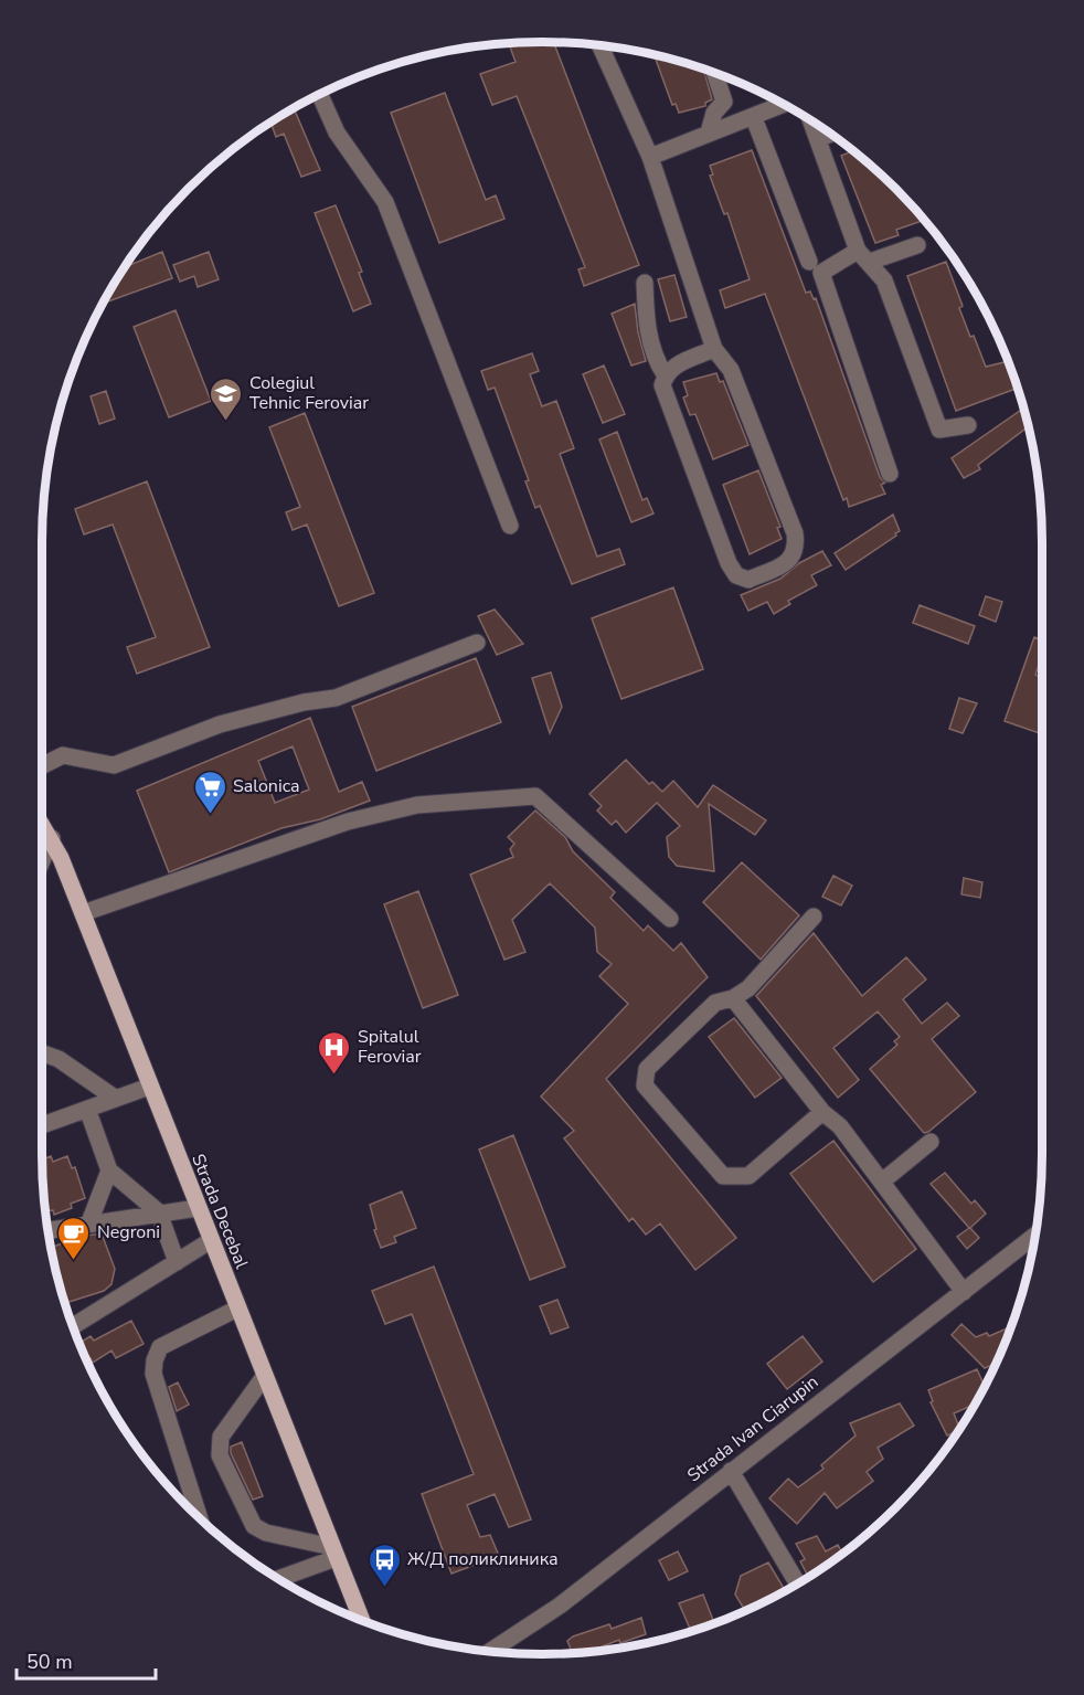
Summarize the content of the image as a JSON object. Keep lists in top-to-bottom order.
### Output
{
  "streets": {
    "main road": ["Strada Decebal"],
    "street": ["Strada Ivan Ciarupin"]
  },
  "places": {
    "school or university": ["Colegiul Tehnic Feroviar"],
    "supermarket": ["Salonica"],
    "hospital": ["Spitalul Feroviar"],
    "cafe": ["Negroni"],
    "bus stop": ["Ж/Д поликлиника"]
  },
  "scale_bar": "50 m"
}
